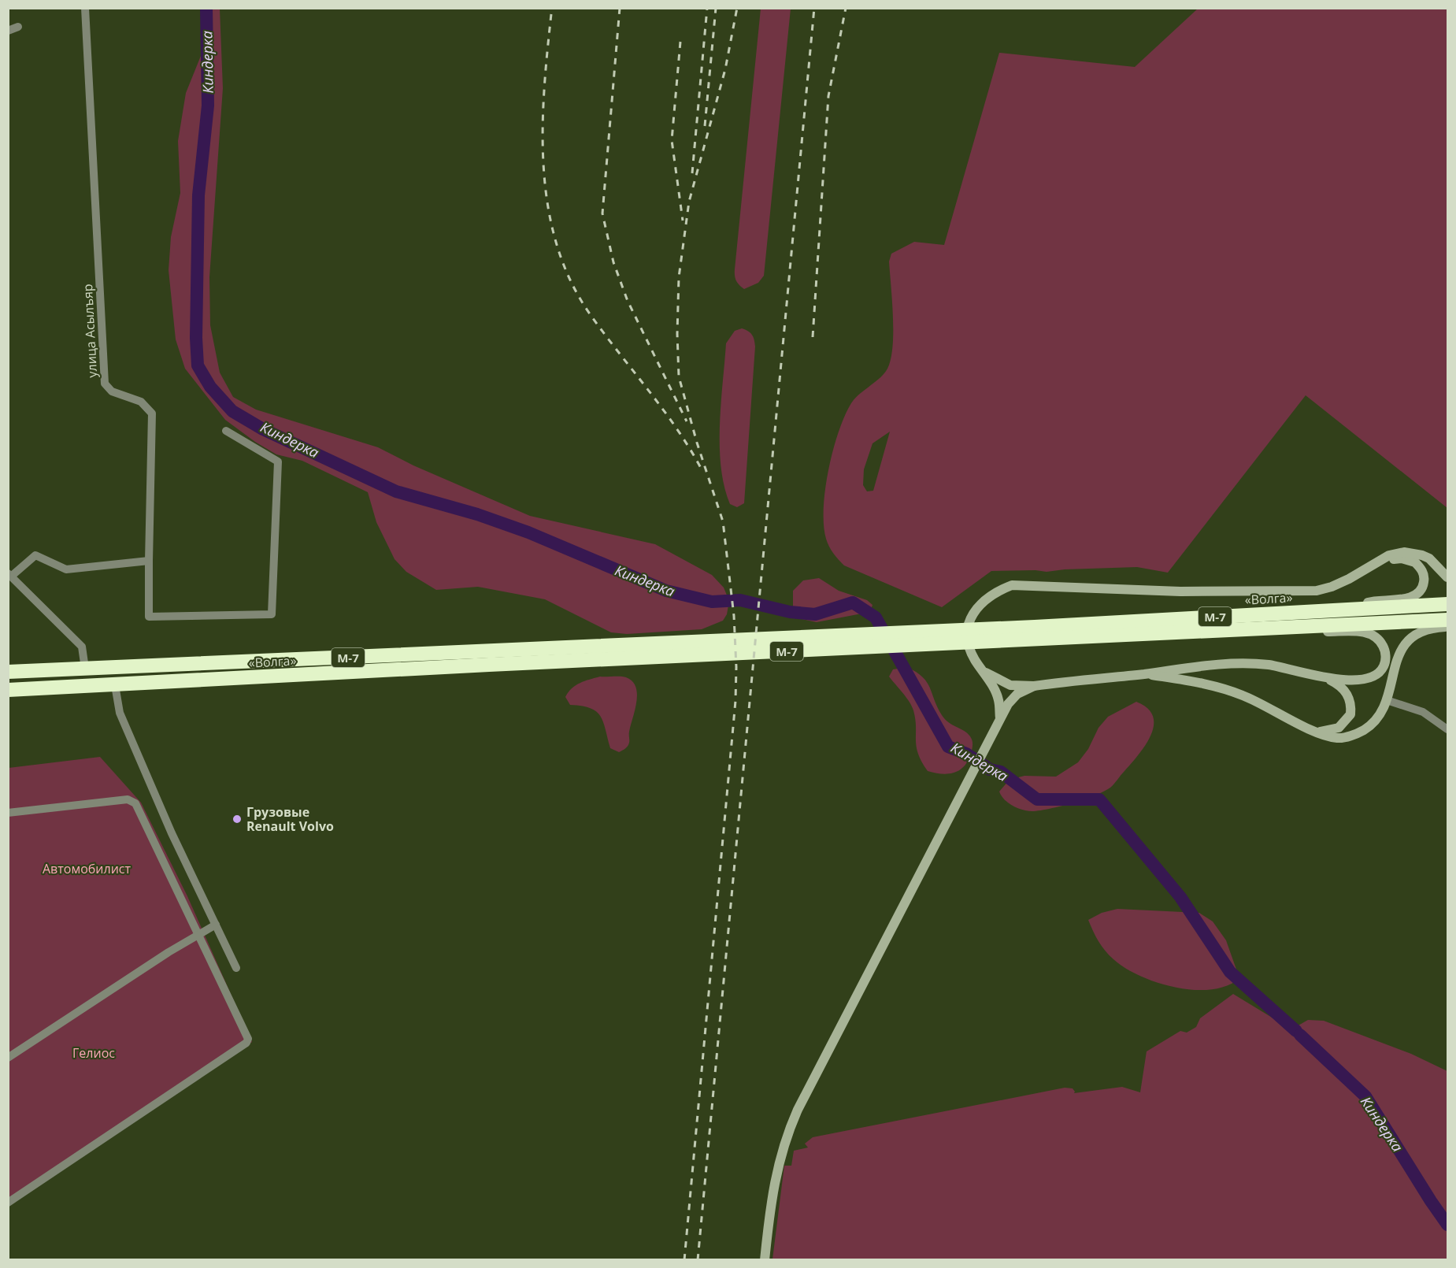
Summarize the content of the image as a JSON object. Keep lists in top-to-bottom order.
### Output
{
  "streets": {
    "highway": ["«Волга»", "М-7"],
    "street": ["улица Асылъяр"]
  },
  "crossings": [
    ["«Волга»", "М-7"]
  ],
  "water": ["Киндерка"],
  "parks": ["Автомобилист", "Гелиос"],
  "places": ["Грузовые Renault Volvo"]
}
